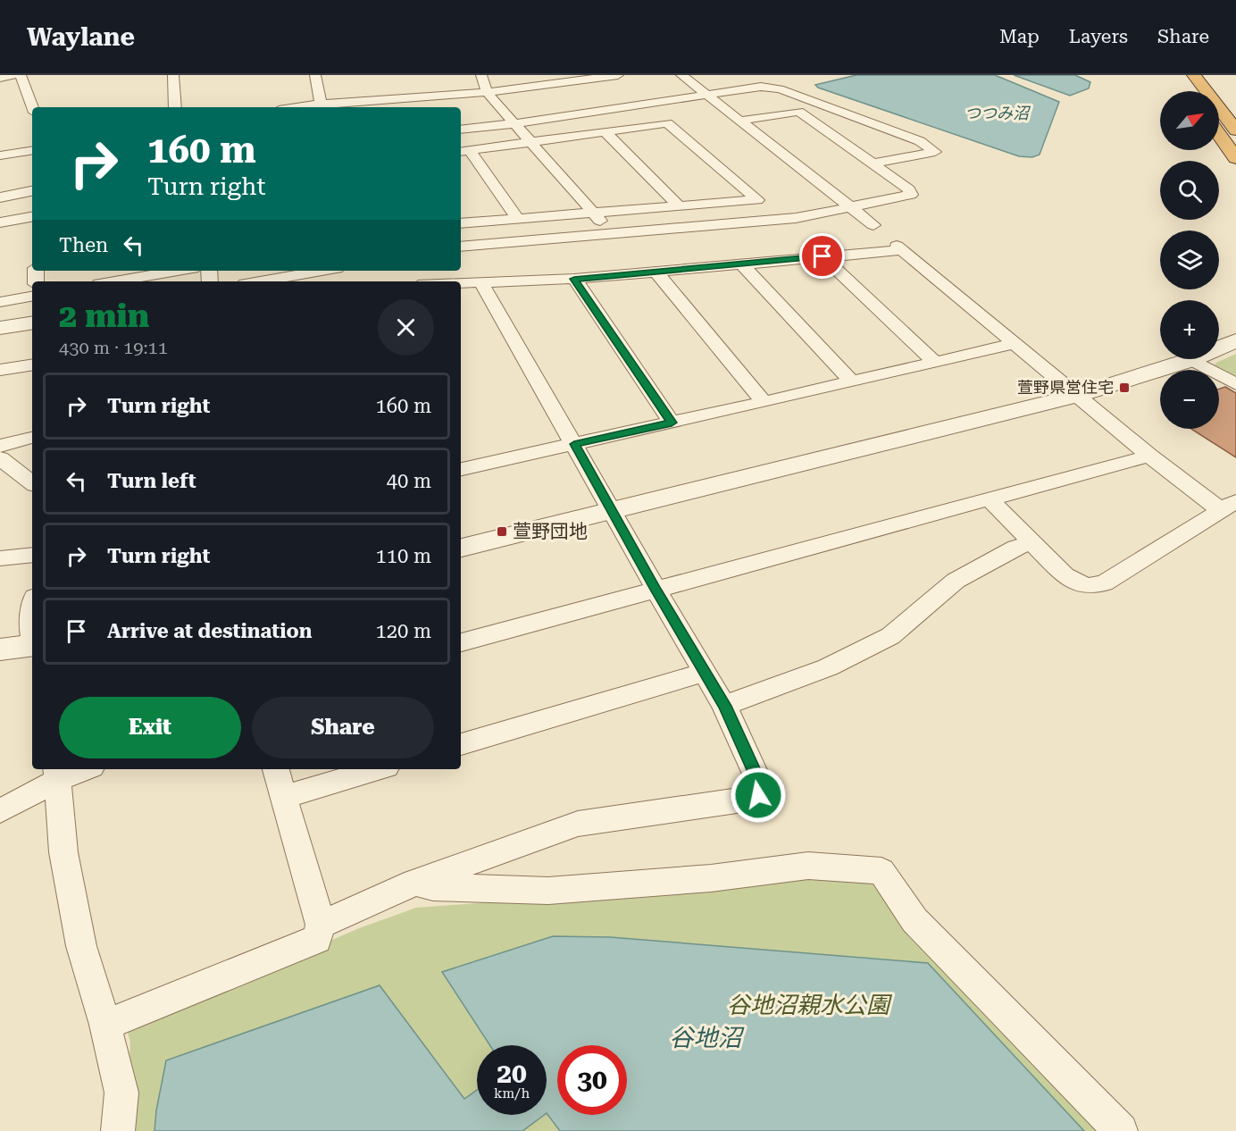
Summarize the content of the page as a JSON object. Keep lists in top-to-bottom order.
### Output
{
  "water": ["つつみ沼", "谷地沼"],
  "parks": ["谷地沼親水公園"],
  "places": {
    "transit": ["萱野県営住宅", "萱野団地"]
  },
  "north": "top right",
  "page": {
    "header": "Waylane",
    "nav": ["Map", "Layers", "Share"],
    "map_buttons": ["+", "−"],
    "turn": ["160 m", "Turn right"],
    "then": "Then",
    "heading": ["2 min", "430 m · 19:11"],
    "list": [
      {
        "name": "Turn right",
        "value": "160 m"
      },
      {
        "name": "Turn left",
        "value": "40 m"
      },
      {
        "name": "Turn right",
        "value": "110 m"
      },
      {
        "name": "Arrive at destination",
        "value": "120 m"
      }
    ],
    "buttons": ["Exit", "Share"],
    "speed": "20 km/h",
    "limit": "30"
  }
}
